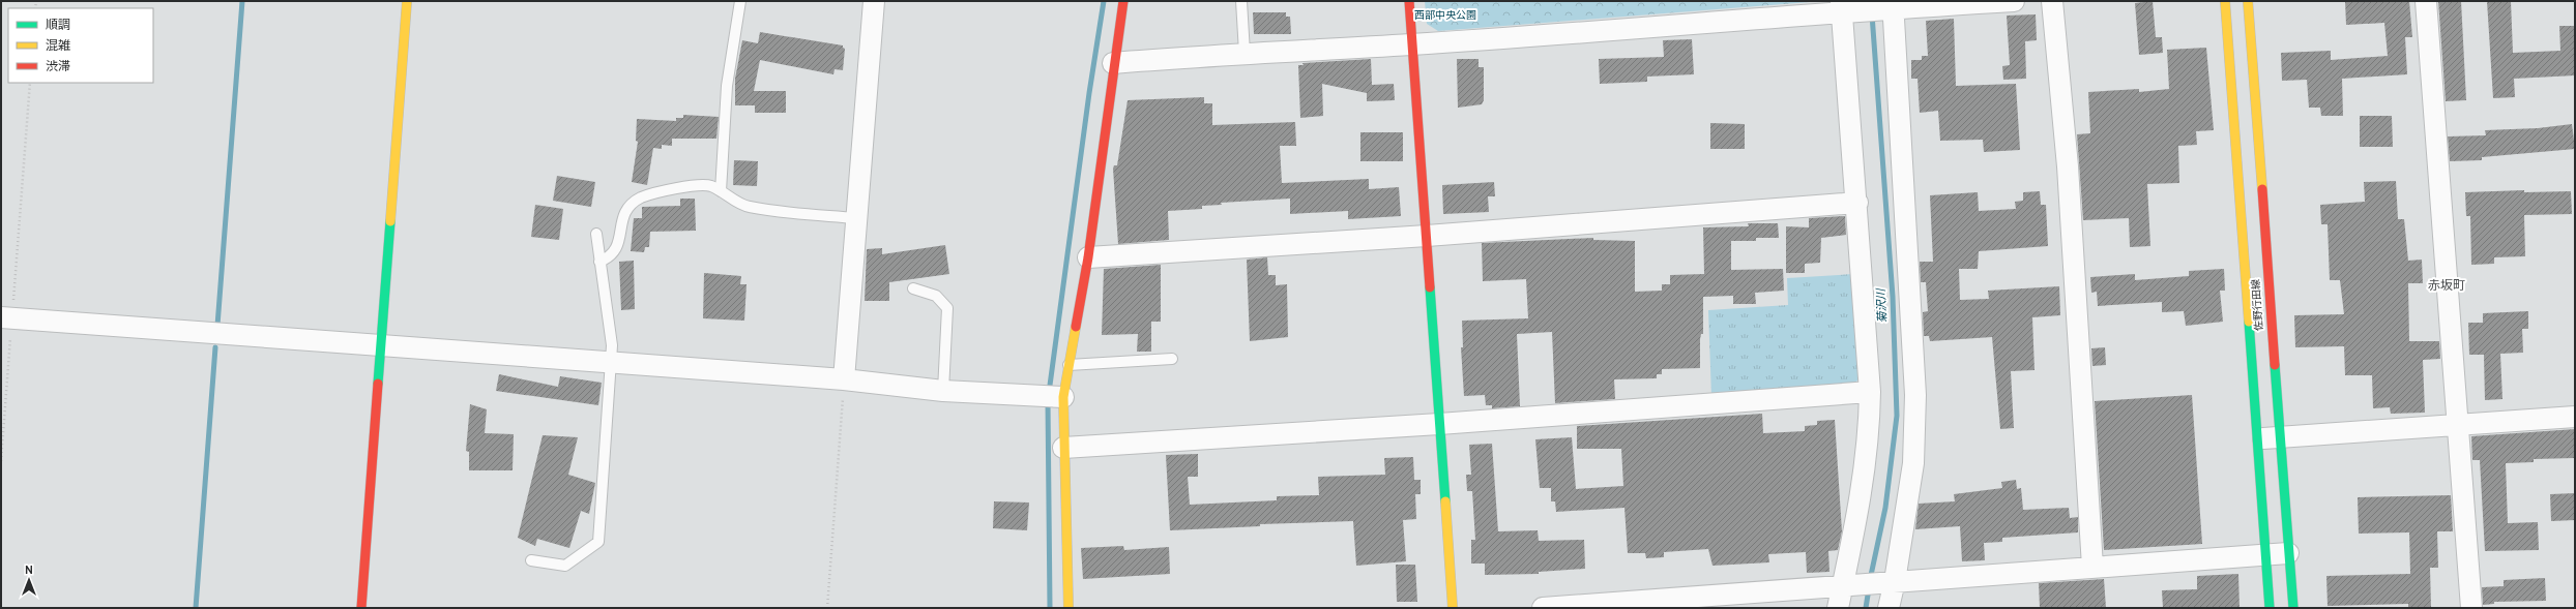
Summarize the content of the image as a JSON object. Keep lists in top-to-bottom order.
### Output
{
  "streets": {
    "street": ["佐野行田線"]
  },
  "districts": ["赤坂町"],
  "water": ["菊沢川"],
  "parks": ["西部中央公園"],
  "legend": ["順調", "混雑", "渋滞"],
  "north": "top"
}
